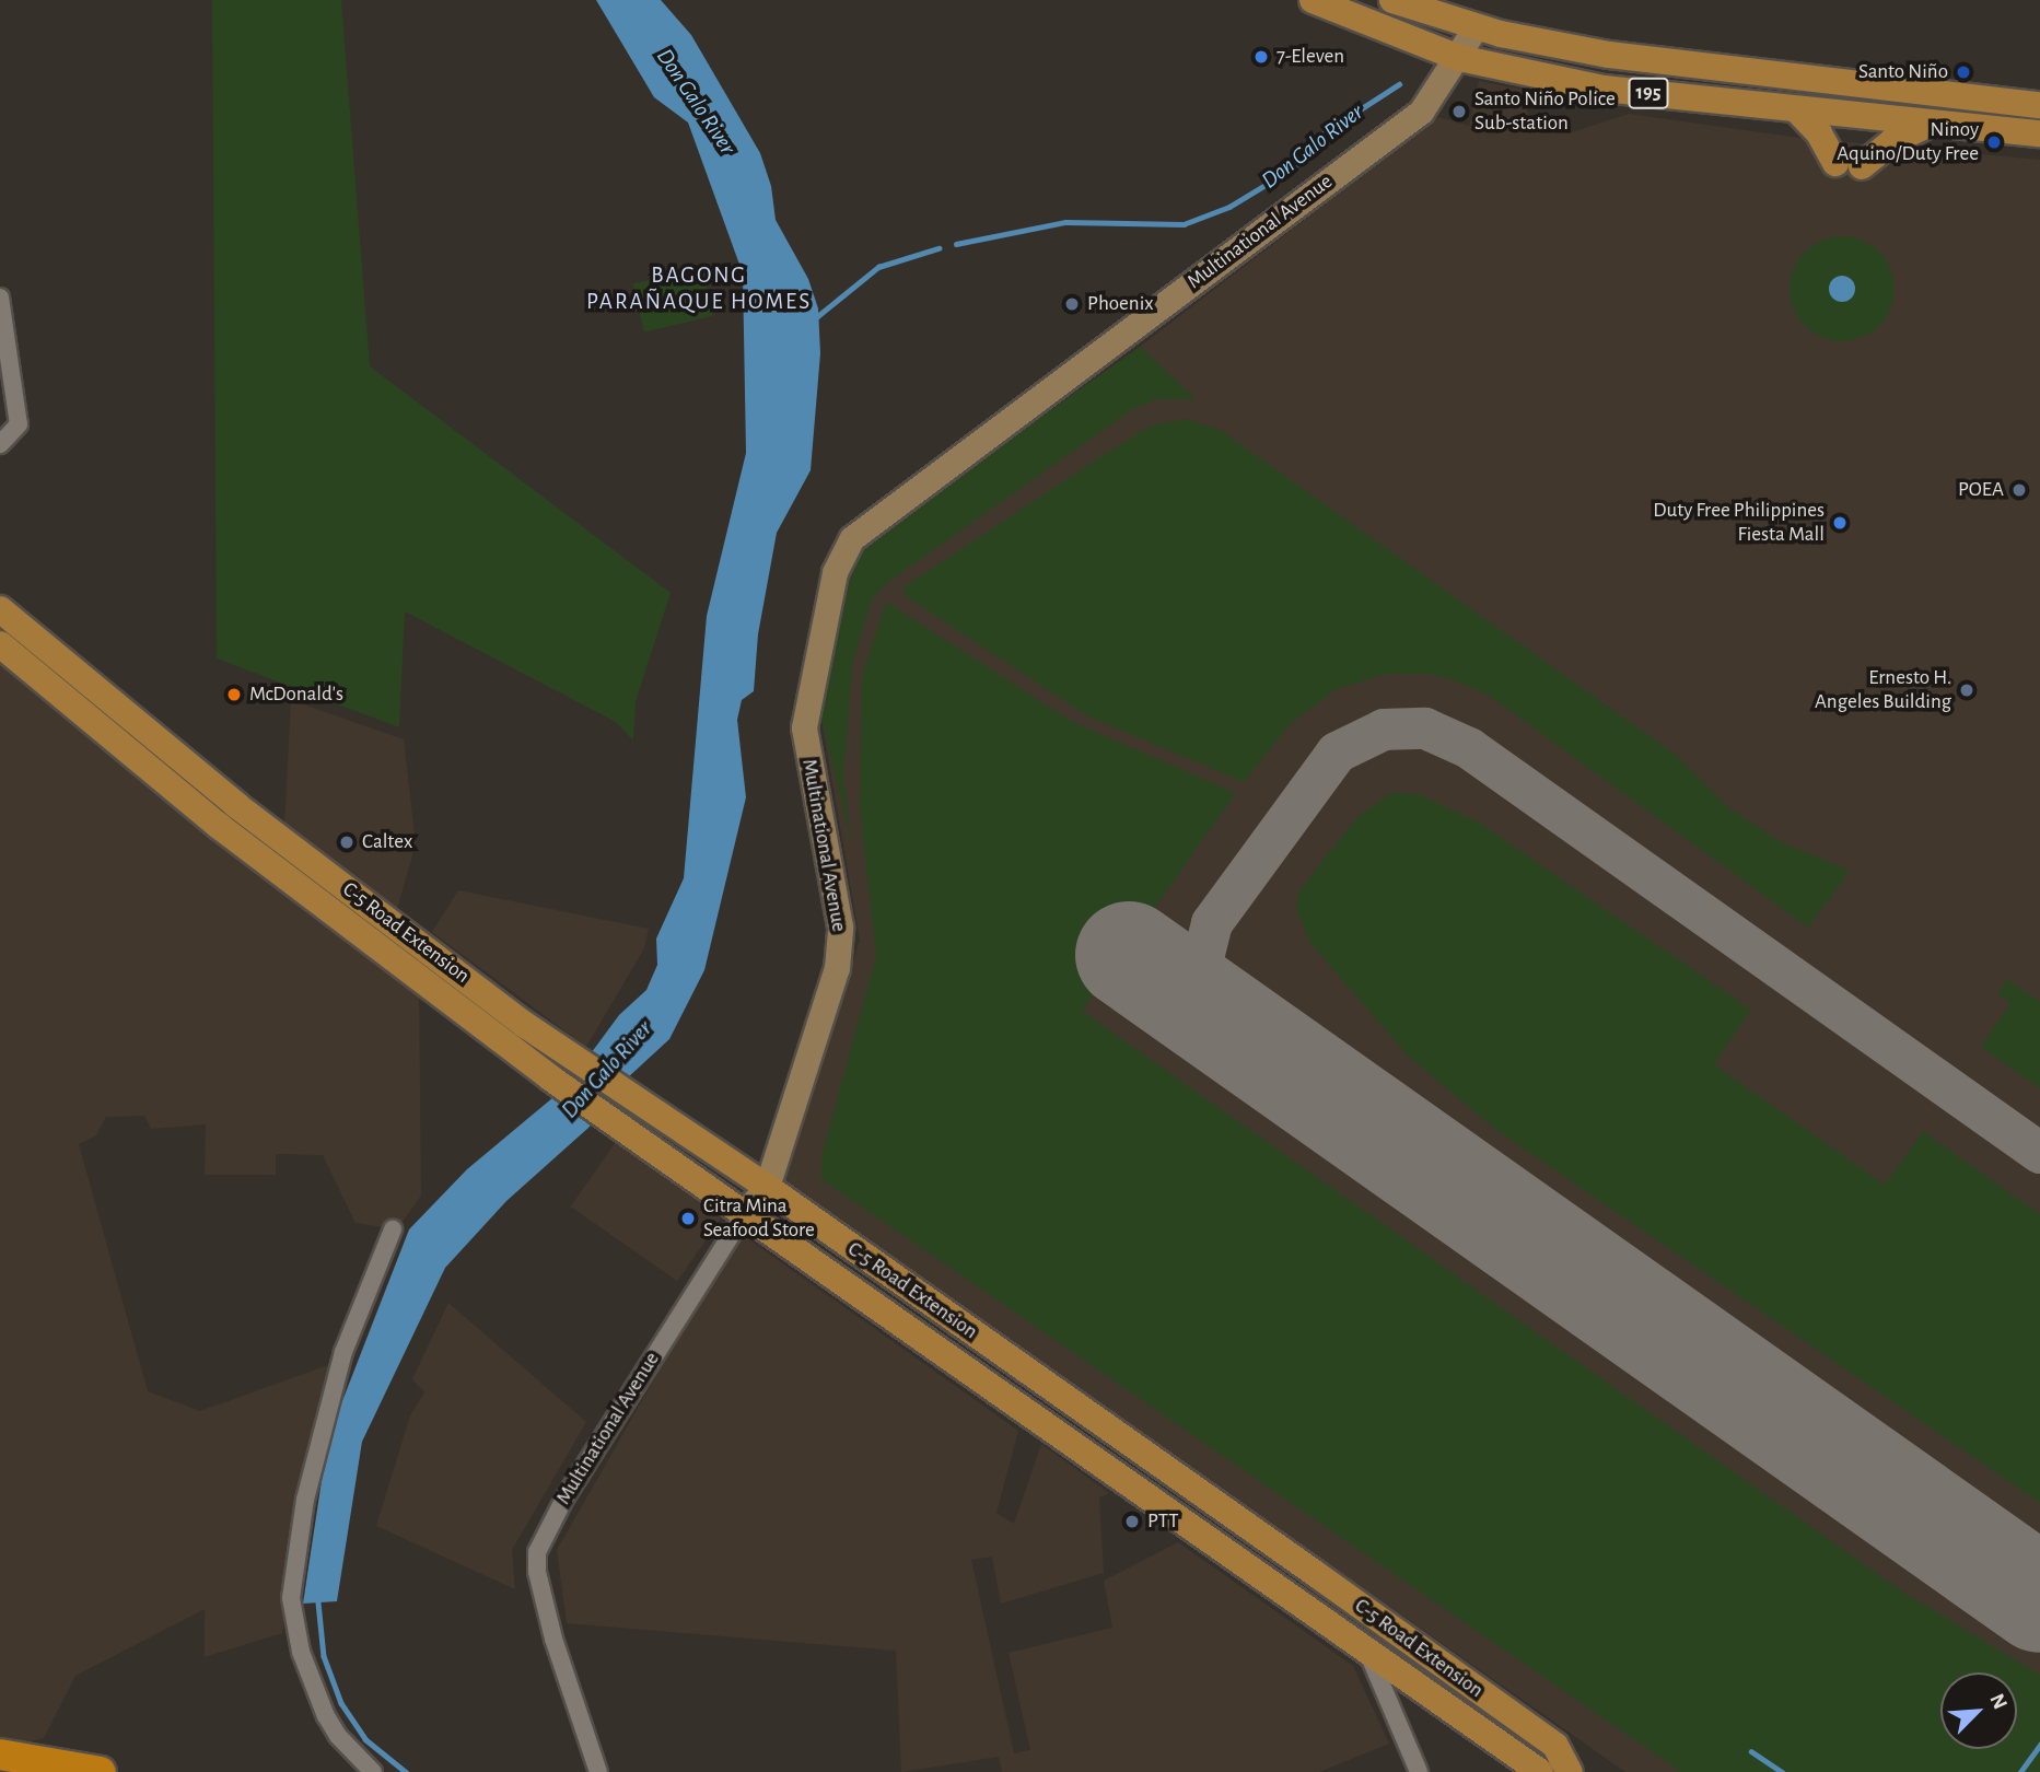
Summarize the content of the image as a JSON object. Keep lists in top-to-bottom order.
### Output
{
  "streets": {
    "main road": ["195", "C-5 Road Extension"],
    "street": ["Multinational Avenue"]
  },
  "crossings": [
    ["195", "Multinational Avenue"],
    ["Multinational Avenue", "C-5 Road Extension"]
  ],
  "districts": ["BAGONG PARAÑAQUE HOMES"],
  "water": ["Don Galo River"],
  "places": [
    "7-Eleven",
    "Santo Niño",
    "Santo Niño Police Sub-station",
    "Ninoy Aquino/Duty Free",
    "Phoenix",
    "POEA",
    "Duty Free Philippines Fiesta Mall",
    "Ernesto H. Angeles Building",
    "McDonald's",
    "Caltex",
    "Citra Mina Seafood Store",
    "PTT"
  ],
  "north": "top right"
}
